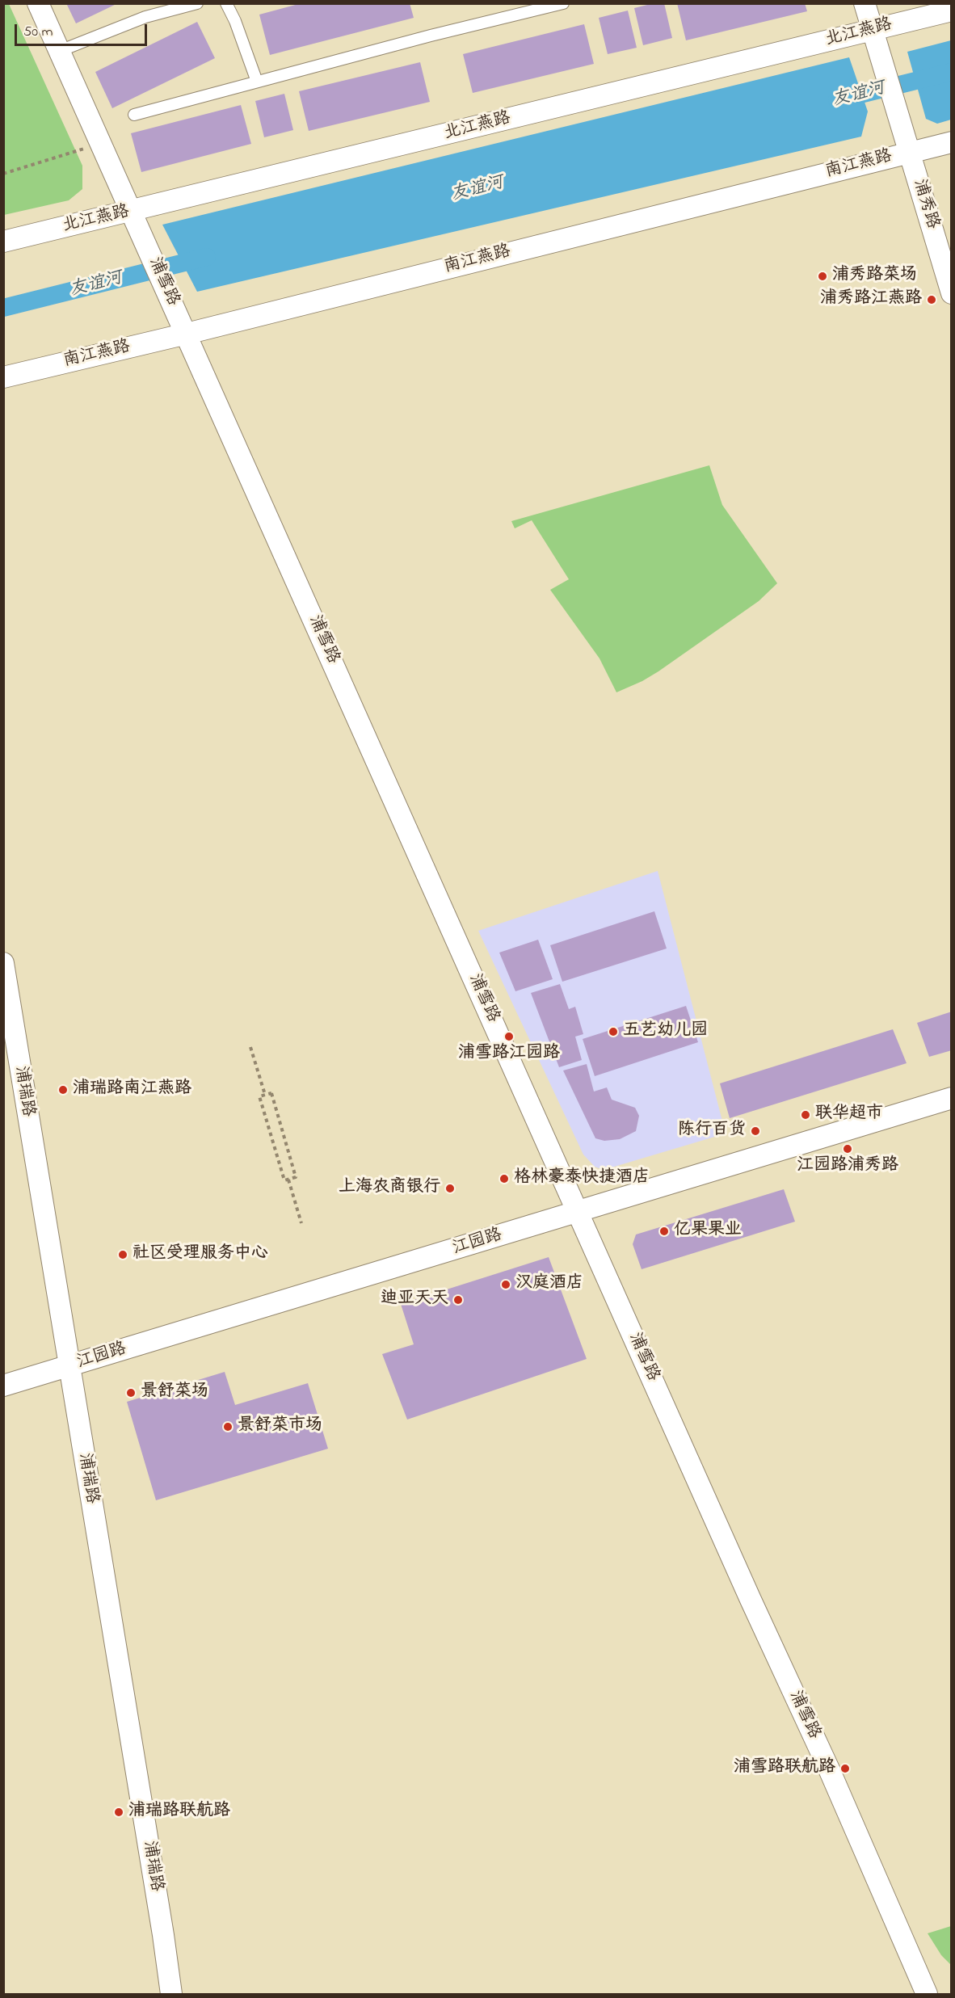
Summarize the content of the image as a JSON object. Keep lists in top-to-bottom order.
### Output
{
  "streets": {
    "street": [
      "北江燕路",
      "南江燕路",
      "浦秀路",
      "浦雪路",
      "浦瑞路",
      "江园路"
    ]
  },
  "crossings": [
    ["北江燕路", "浦秀路"],
    ["北江燕路", "浦雪路"],
    ["南江燕路", "浦秀路"],
    ["南江燕路", "浦雪路"],
    ["浦雪路", "江园路"],
    ["浦瑞路", "江园路"]
  ],
  "water": ["友谊河"],
  "places": [
    "浦秀路菜场",
    "浦秀路江燕路",
    "五艺幼儿园",
    "浦雪路江园路",
    "浦瑞路南江燕路",
    "联华超市",
    "陈行百货",
    "江园路浦秀路",
    "格林豪泰快捷酒店",
    "上海农商银行",
    "亿果果业",
    "社区受理服务中心",
    "汉庭酒店",
    "迪亚天天",
    "景舒菜场",
    "景舒菜市场",
    "浦雪路联航路",
    "浦瑞路联航路"
  ],
  "scale_bar": "50 m"
}
